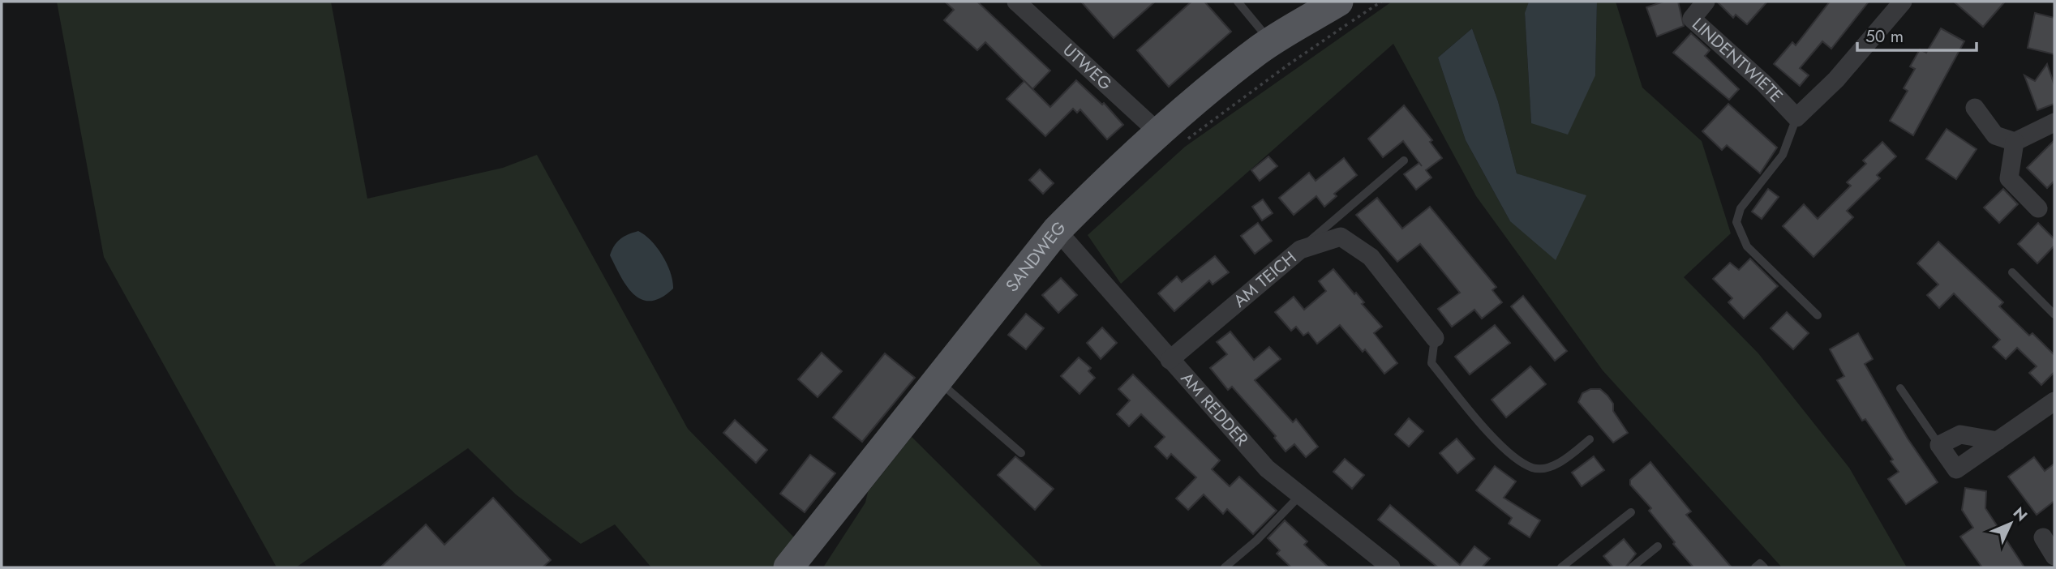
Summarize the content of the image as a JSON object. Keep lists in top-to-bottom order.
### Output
{
  "streets": {
    "main road": ["SANDWEG"],
    "street": [
      "LINDENTWIETE",
      "UTWEG",
      "AM TEICH",
      "AM REDDER"
    ]
  },
  "crossings": [
    ["UTWEG", "SANDWEG"],
    ["SANDWEG", "AM REDDER"],
    ["AM TEICH", "AM REDDER"]
  ],
  "scale_bar": "50 m",
  "north": "top right"
}
